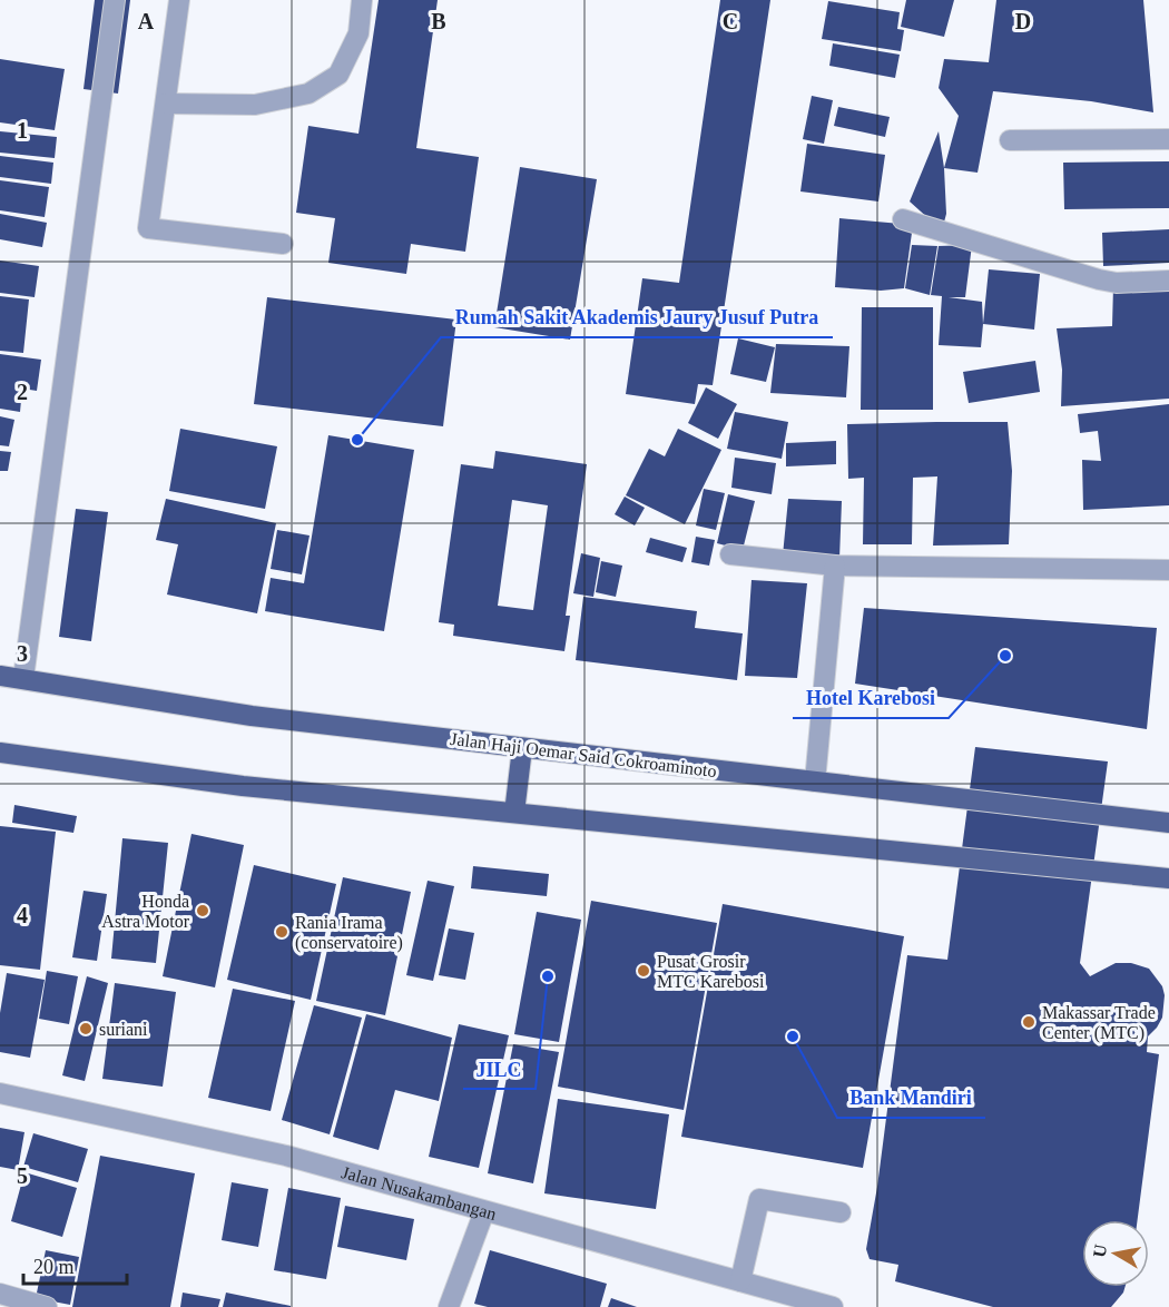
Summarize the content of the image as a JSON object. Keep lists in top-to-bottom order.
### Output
{
  "streets": {
    "main road": ["Jalan Haji Oemar Said Cokroaminoto"],
    "street": ["Jalan Nusakambangan"]
  },
  "places": [
    "Rumah Sakit Akademis Jaury Jusuf Putra",
    "Hotel Karebosi",
    "Honda Astra Motor",
    "Rania Irama (conservatoire)",
    "Pusat Grosir MTC Karebosi",
    "JILC",
    "Makassar Trade Center (MTC)",
    "suriani",
    "Bank Mandiri"
  ],
  "scale_bar": "20 m",
  "north": "left",
  "grid": {
    "columns": [
      "A",
      "B",
      "C",
      "D"
    ],
    "rows": [
      "1",
      "2",
      "3",
      "4",
      "5"
    ]
  }
}
